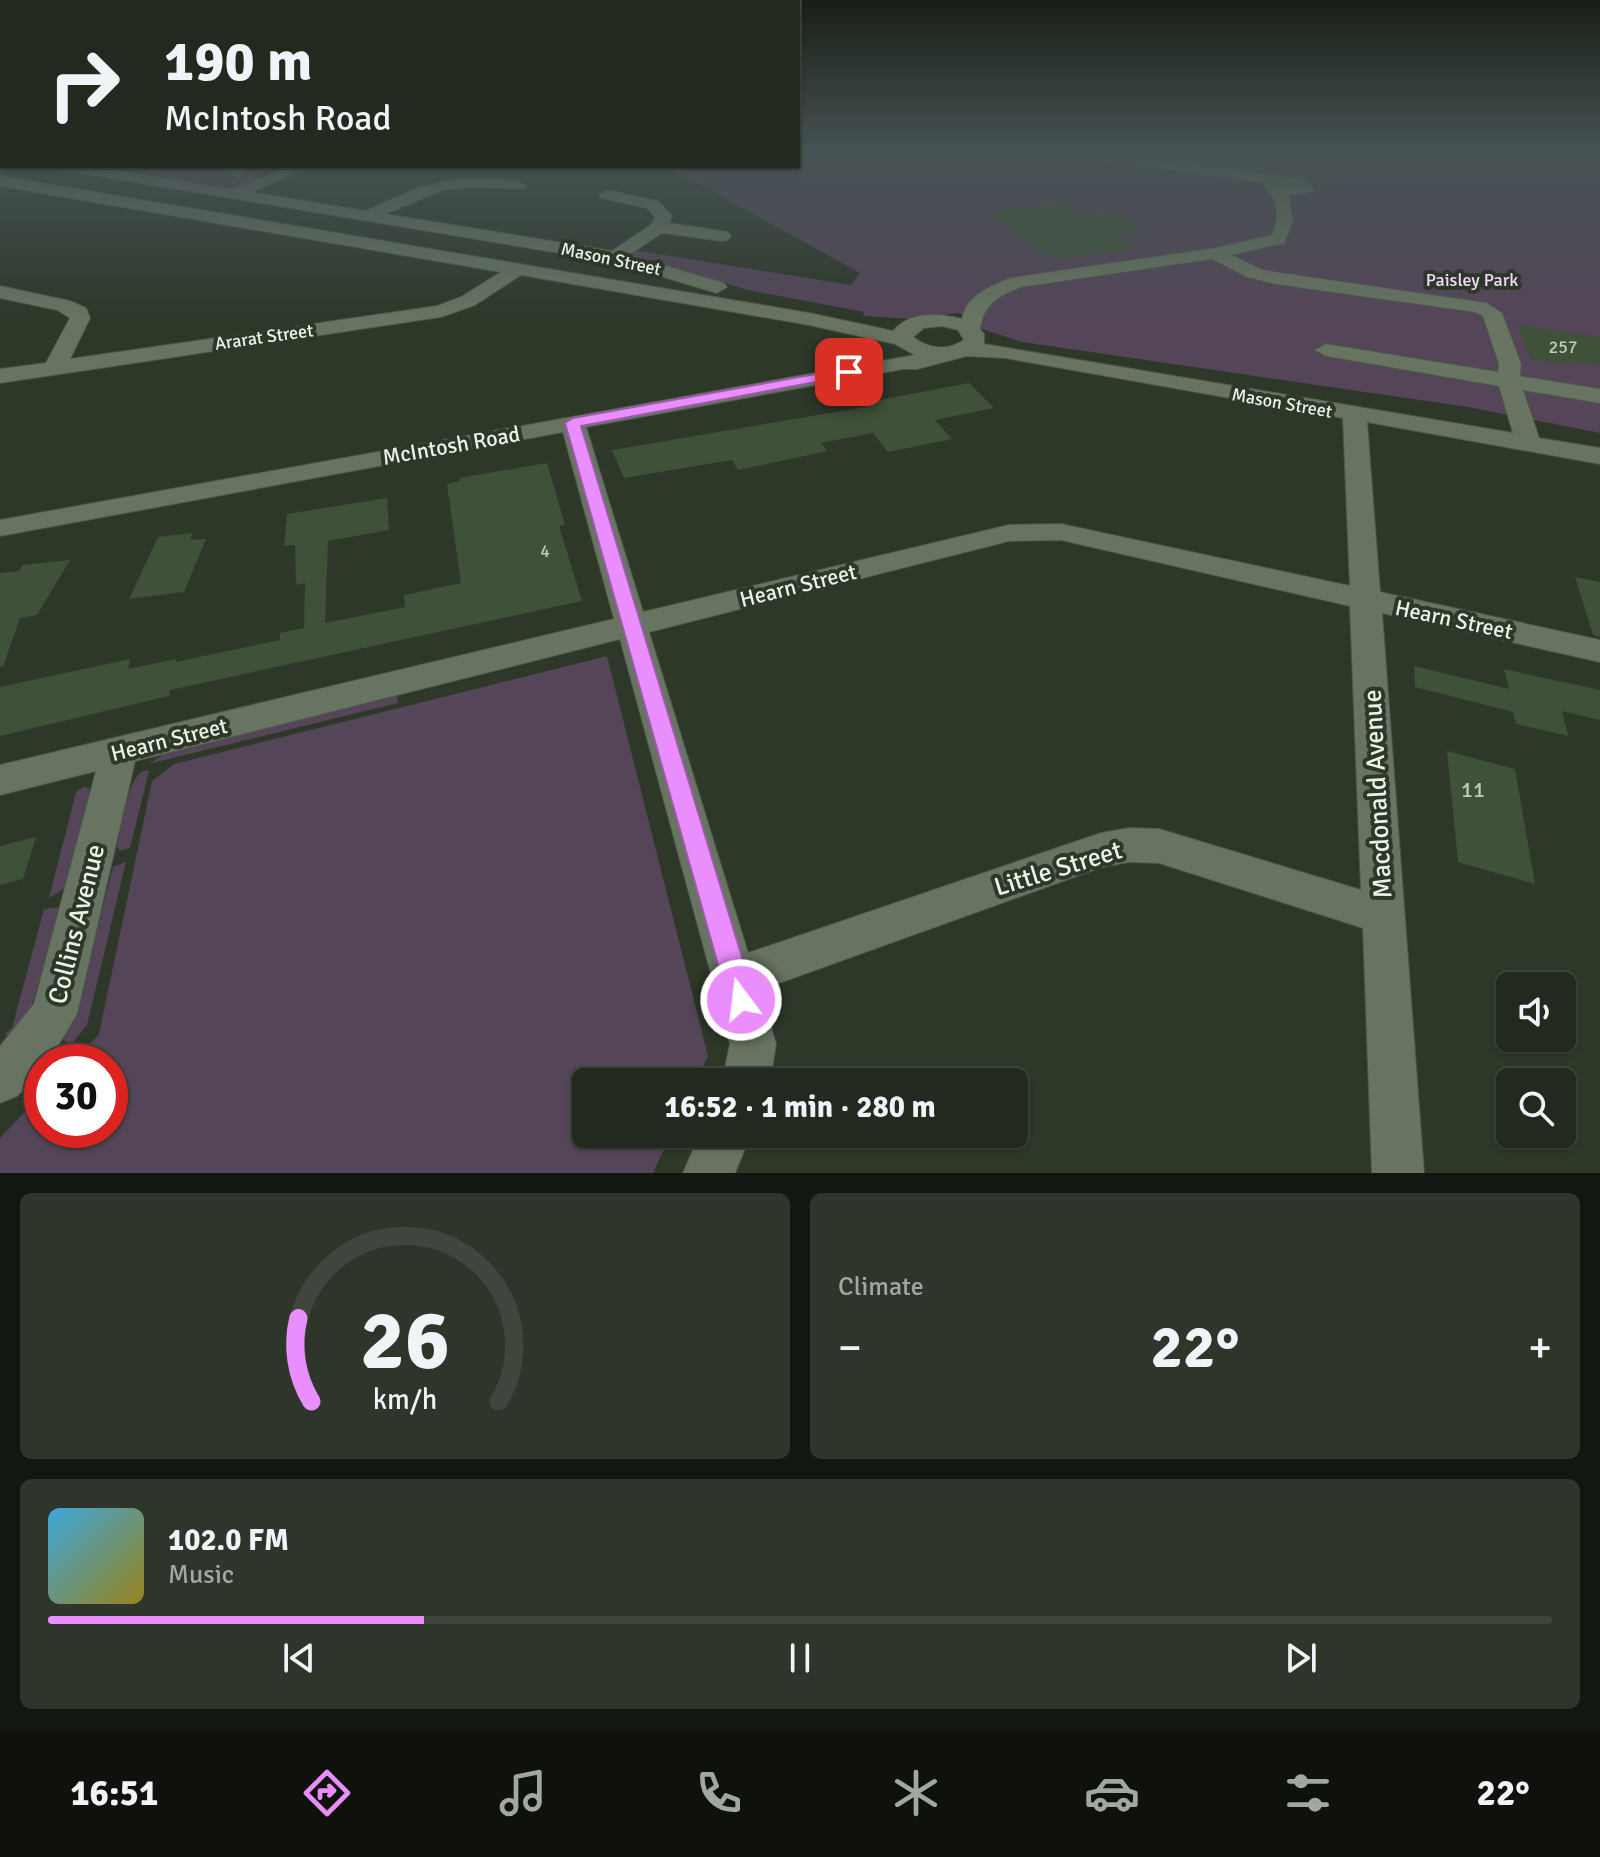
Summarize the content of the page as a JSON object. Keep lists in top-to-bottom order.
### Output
{
  "streets": {
    "street": [
      "Mason Street",
      "Ararat Street",
      "McIntosh Road",
      "Hearn Street",
      "Macdonald Avenue",
      "Little Street",
      "Collins Avenue"
    ]
  },
  "crossings": [
    ["Mason Street", "Ararat Street"],
    ["Mason Street", "McIntosh Road"],
    ["Mason Street", "Macdonald Avenue"],
    ["Hearn Street", "Macdonald Avenue"],
    ["Hearn Street", "Collins Avenue"],
    ["Macdonald Avenue", "Little Street"]
  ],
  "parks": ["Paisley Park"],
  "house_numbers": ["257", "4", "11"],
  "page": {
    "turn": ["190 m", "McIntosh Road"],
    "limit": "30",
    "trip": "16:52 · 1 min · 280 m",
    "tile": "Climate",
    "heat": ["−", "22°", "+"],
    "song": ["102.0 FM", "Music"],
    "tabs": ["16:51", "22°"],
    "gauge": ["26", "km/h"]
  }
}
